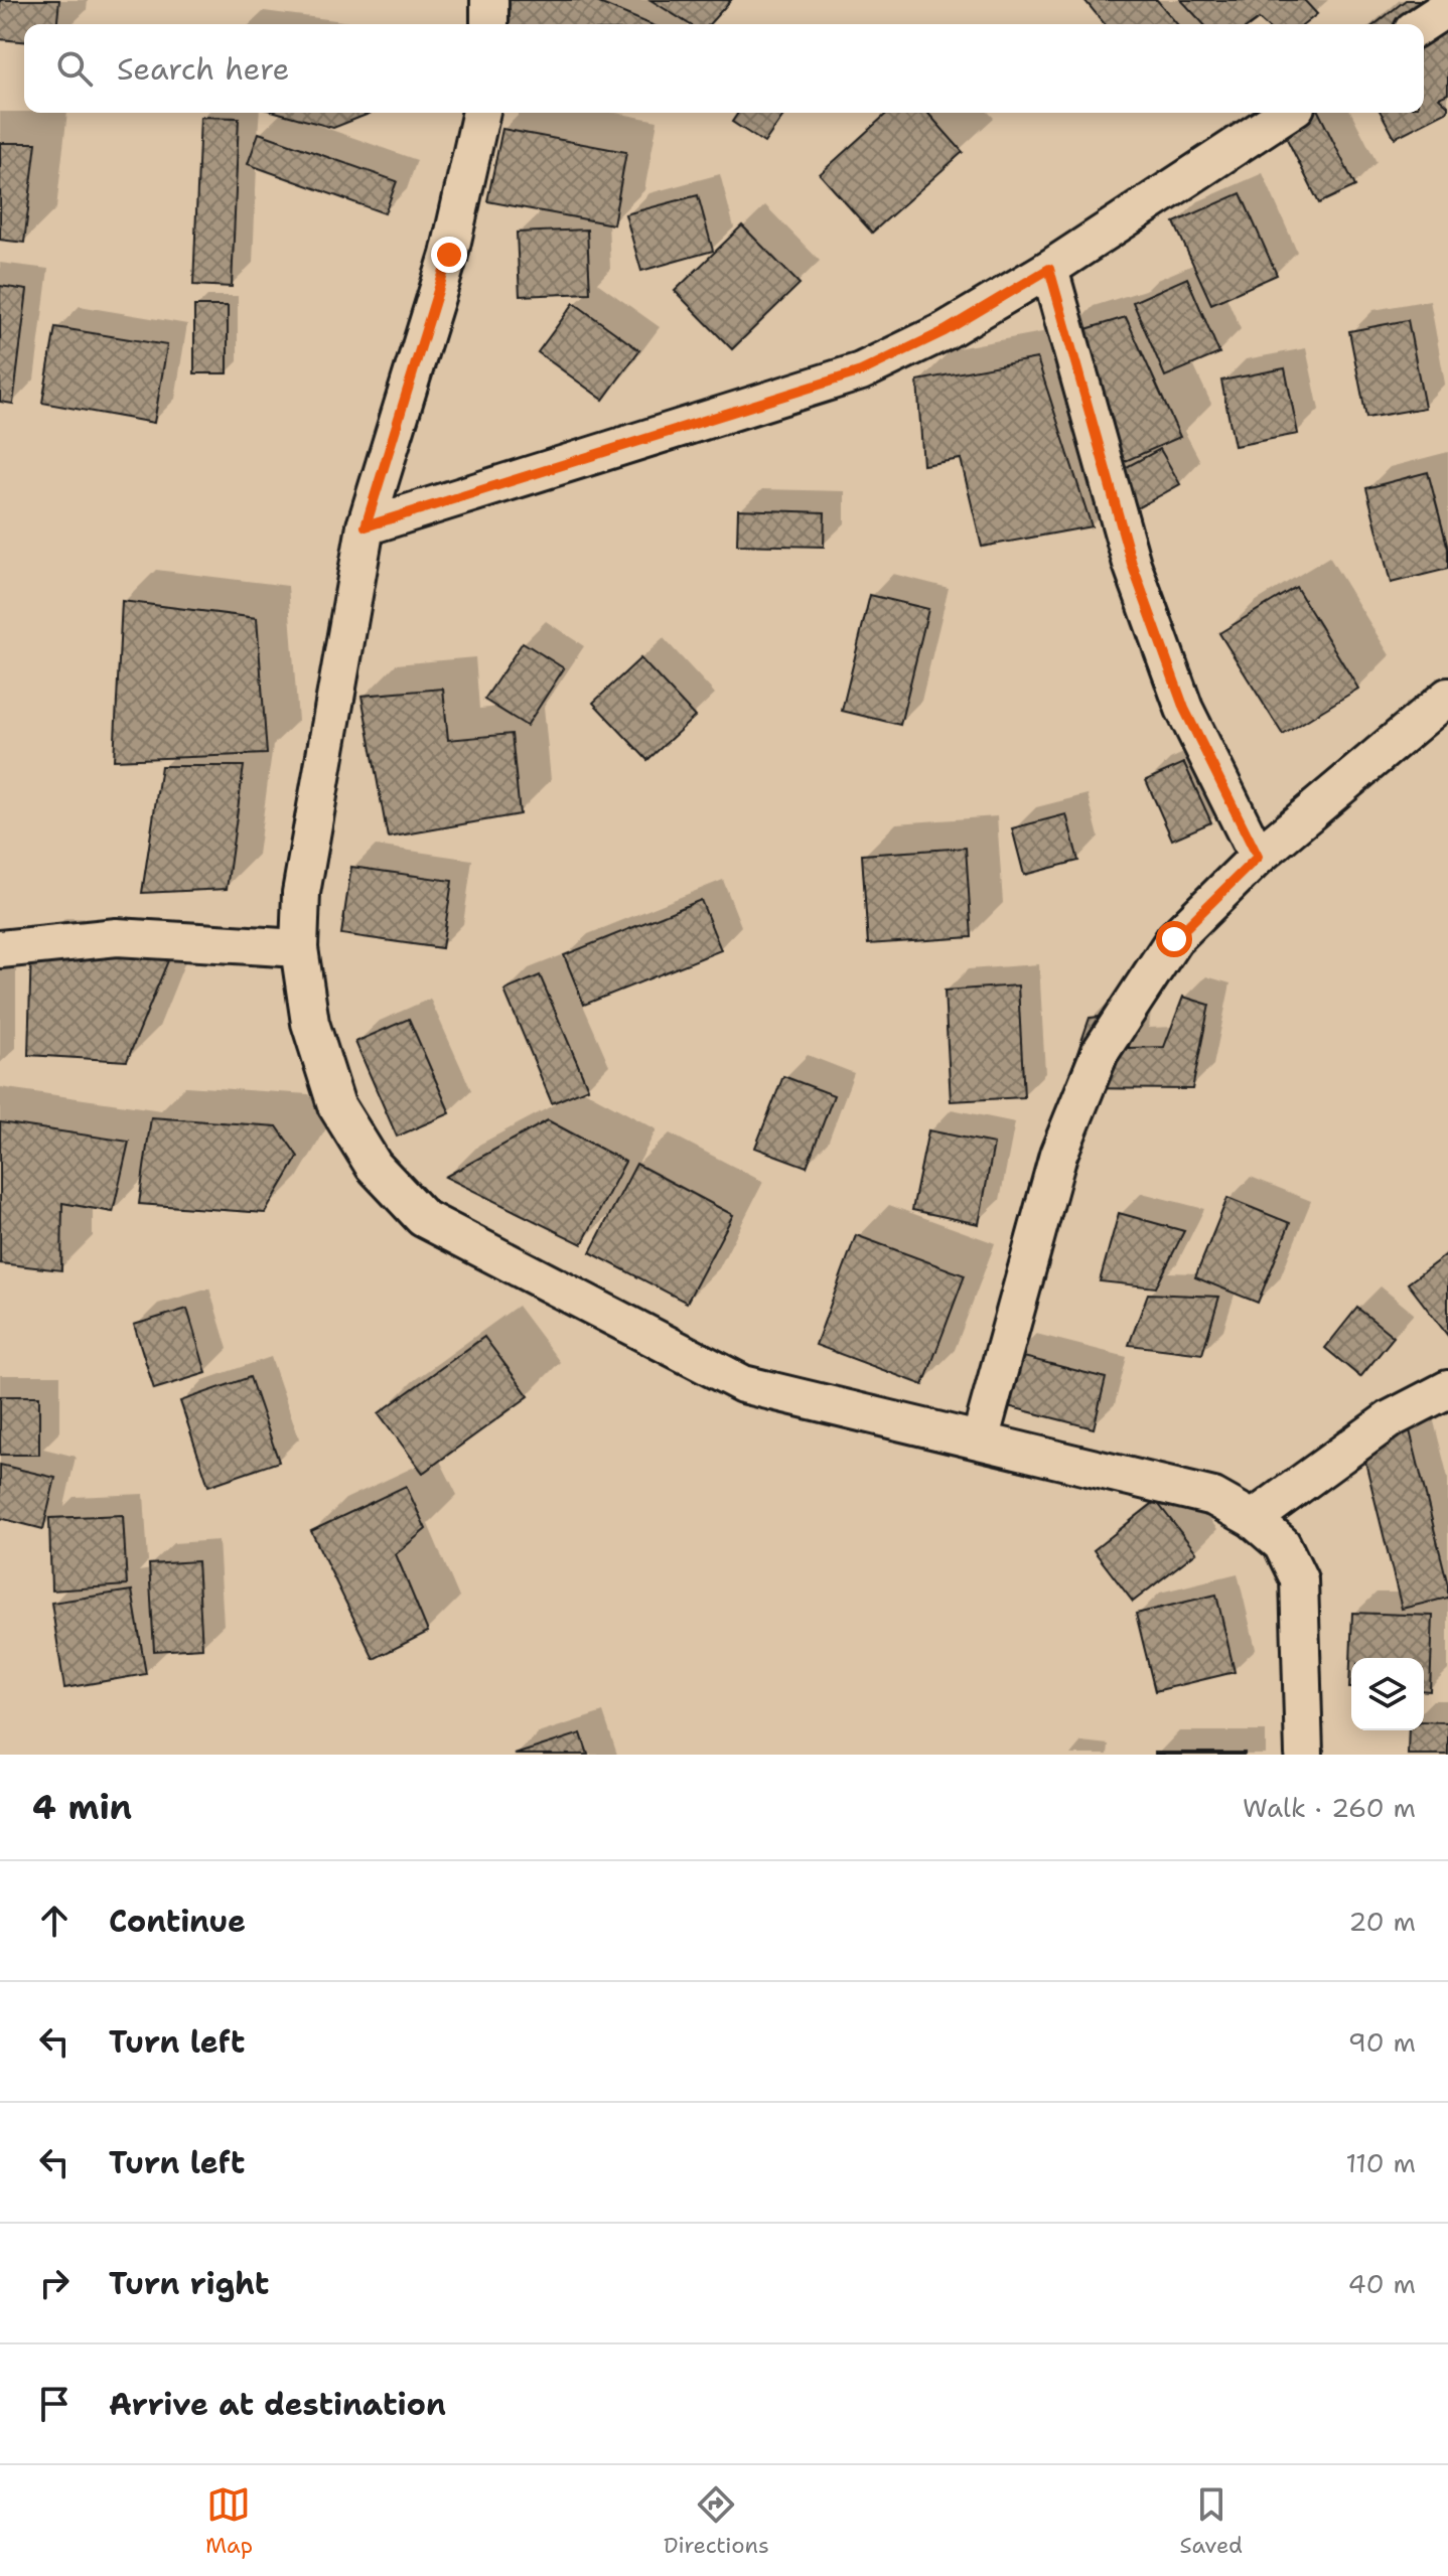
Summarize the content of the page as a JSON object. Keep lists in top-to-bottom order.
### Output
{
  "page": {
    "search": "Search here",
    "heading": ["4 min", "Walk · 260 m"],
    "list": [
      ["Continue", "20 m"],
      ["Turn left", "90 m"],
      ["Turn left", "110 m"],
      ["Turn right", "40 m"],
      "Arrive at destination"
    ],
    "nav": ["Map", "Directions", "Saved"]
  }
}
